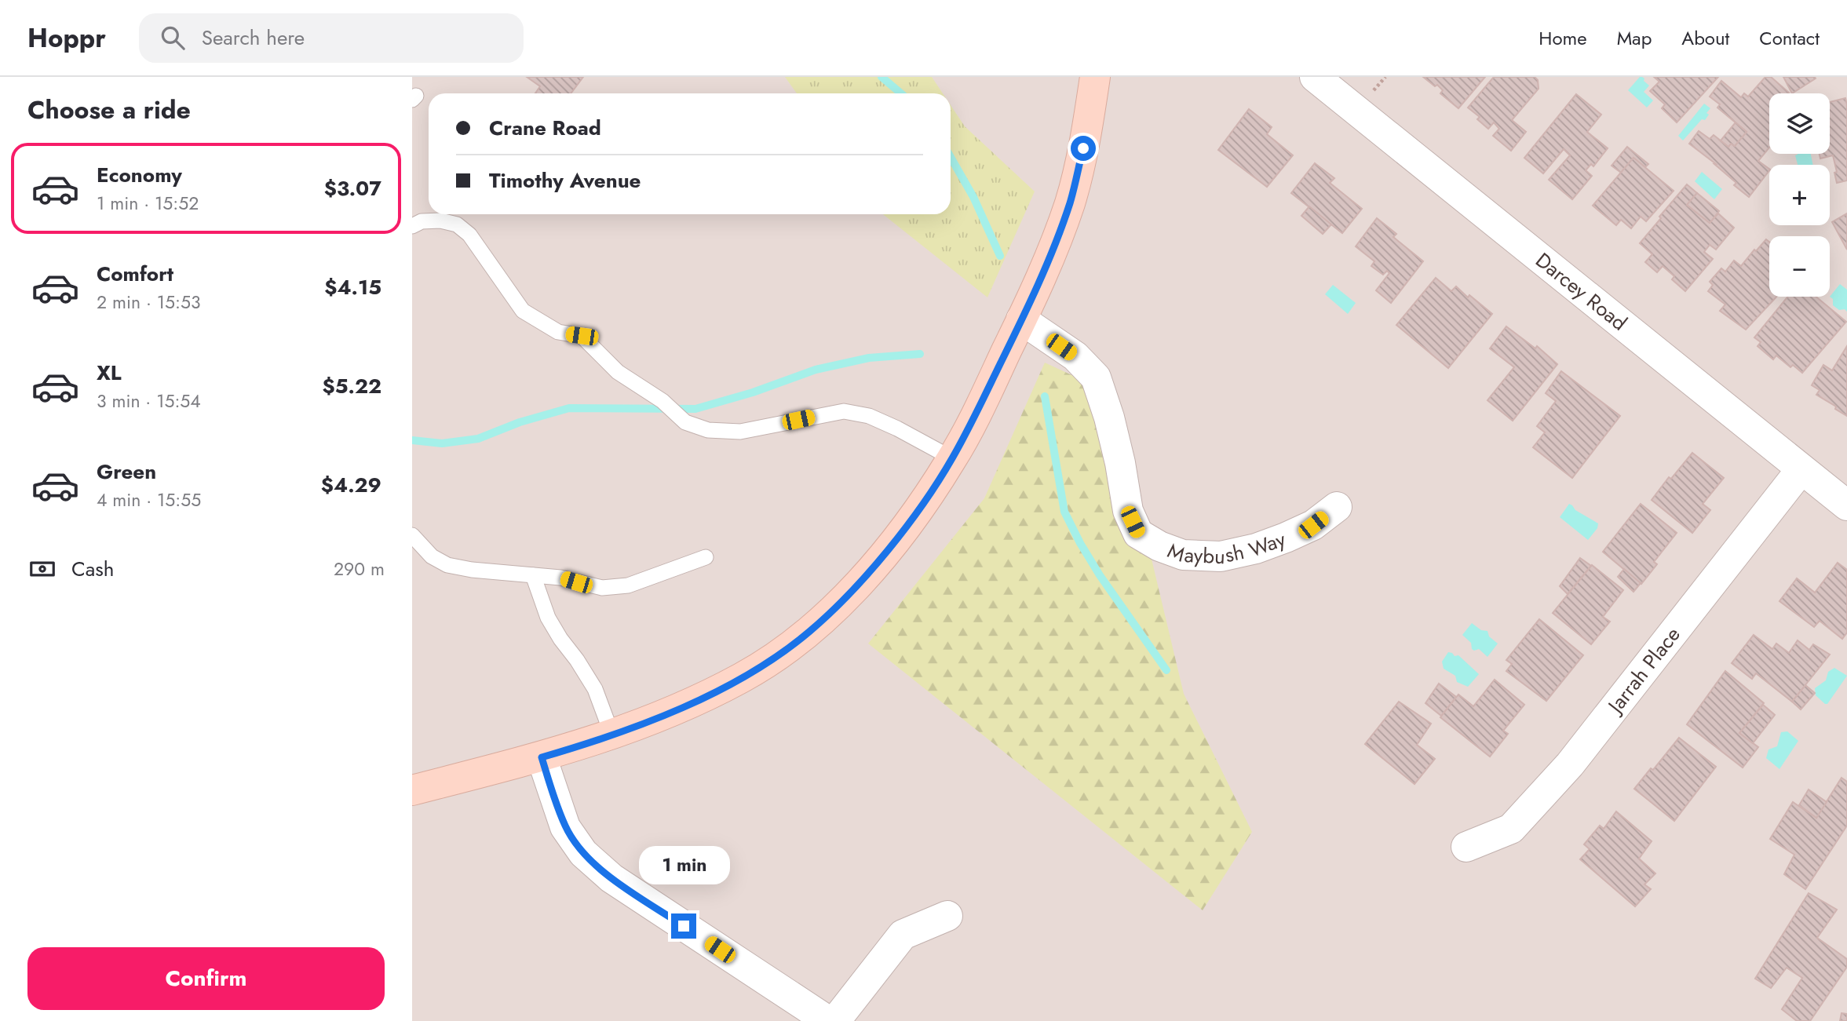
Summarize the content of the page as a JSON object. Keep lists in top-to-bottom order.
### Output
{
  "streets": {
    "street": ["Darcey Road", "Maybush Way", "Jarrah Place"]
  },
  "crossings": [
    ["Darcey Road", "Jarrah Place"]
  ],
  "page": {
    "header": "Hoppr",
    "search": "Search here",
    "nav": [
      "Home",
      "Map",
      "About",
      "Contact"
    ],
    "heading": "Choose a ride",
    "map_buttons": ["+", "−"],
    "banner": ["Crane Road", "Timothy Avenue"],
    "list": [
      {
        "name": "Economy",
        "note": "1 min · 15:52",
        "value": "$3.07"
      },
      {
        "name": "Comfort",
        "note": "2 min · 15:53",
        "value": "$4.15"
      },
      {
        "name": "XL",
        "note": "3 min · 15:54",
        "value": "$5.22"
      },
      {
        "name": "Green",
        "note": "4 min · 15:55",
        "value": "$4.29"
      }
    ],
    "pay": ["Cash", "290 m"],
    "bubble": "1 min",
    "buttons": "Confirm"
  }
}
